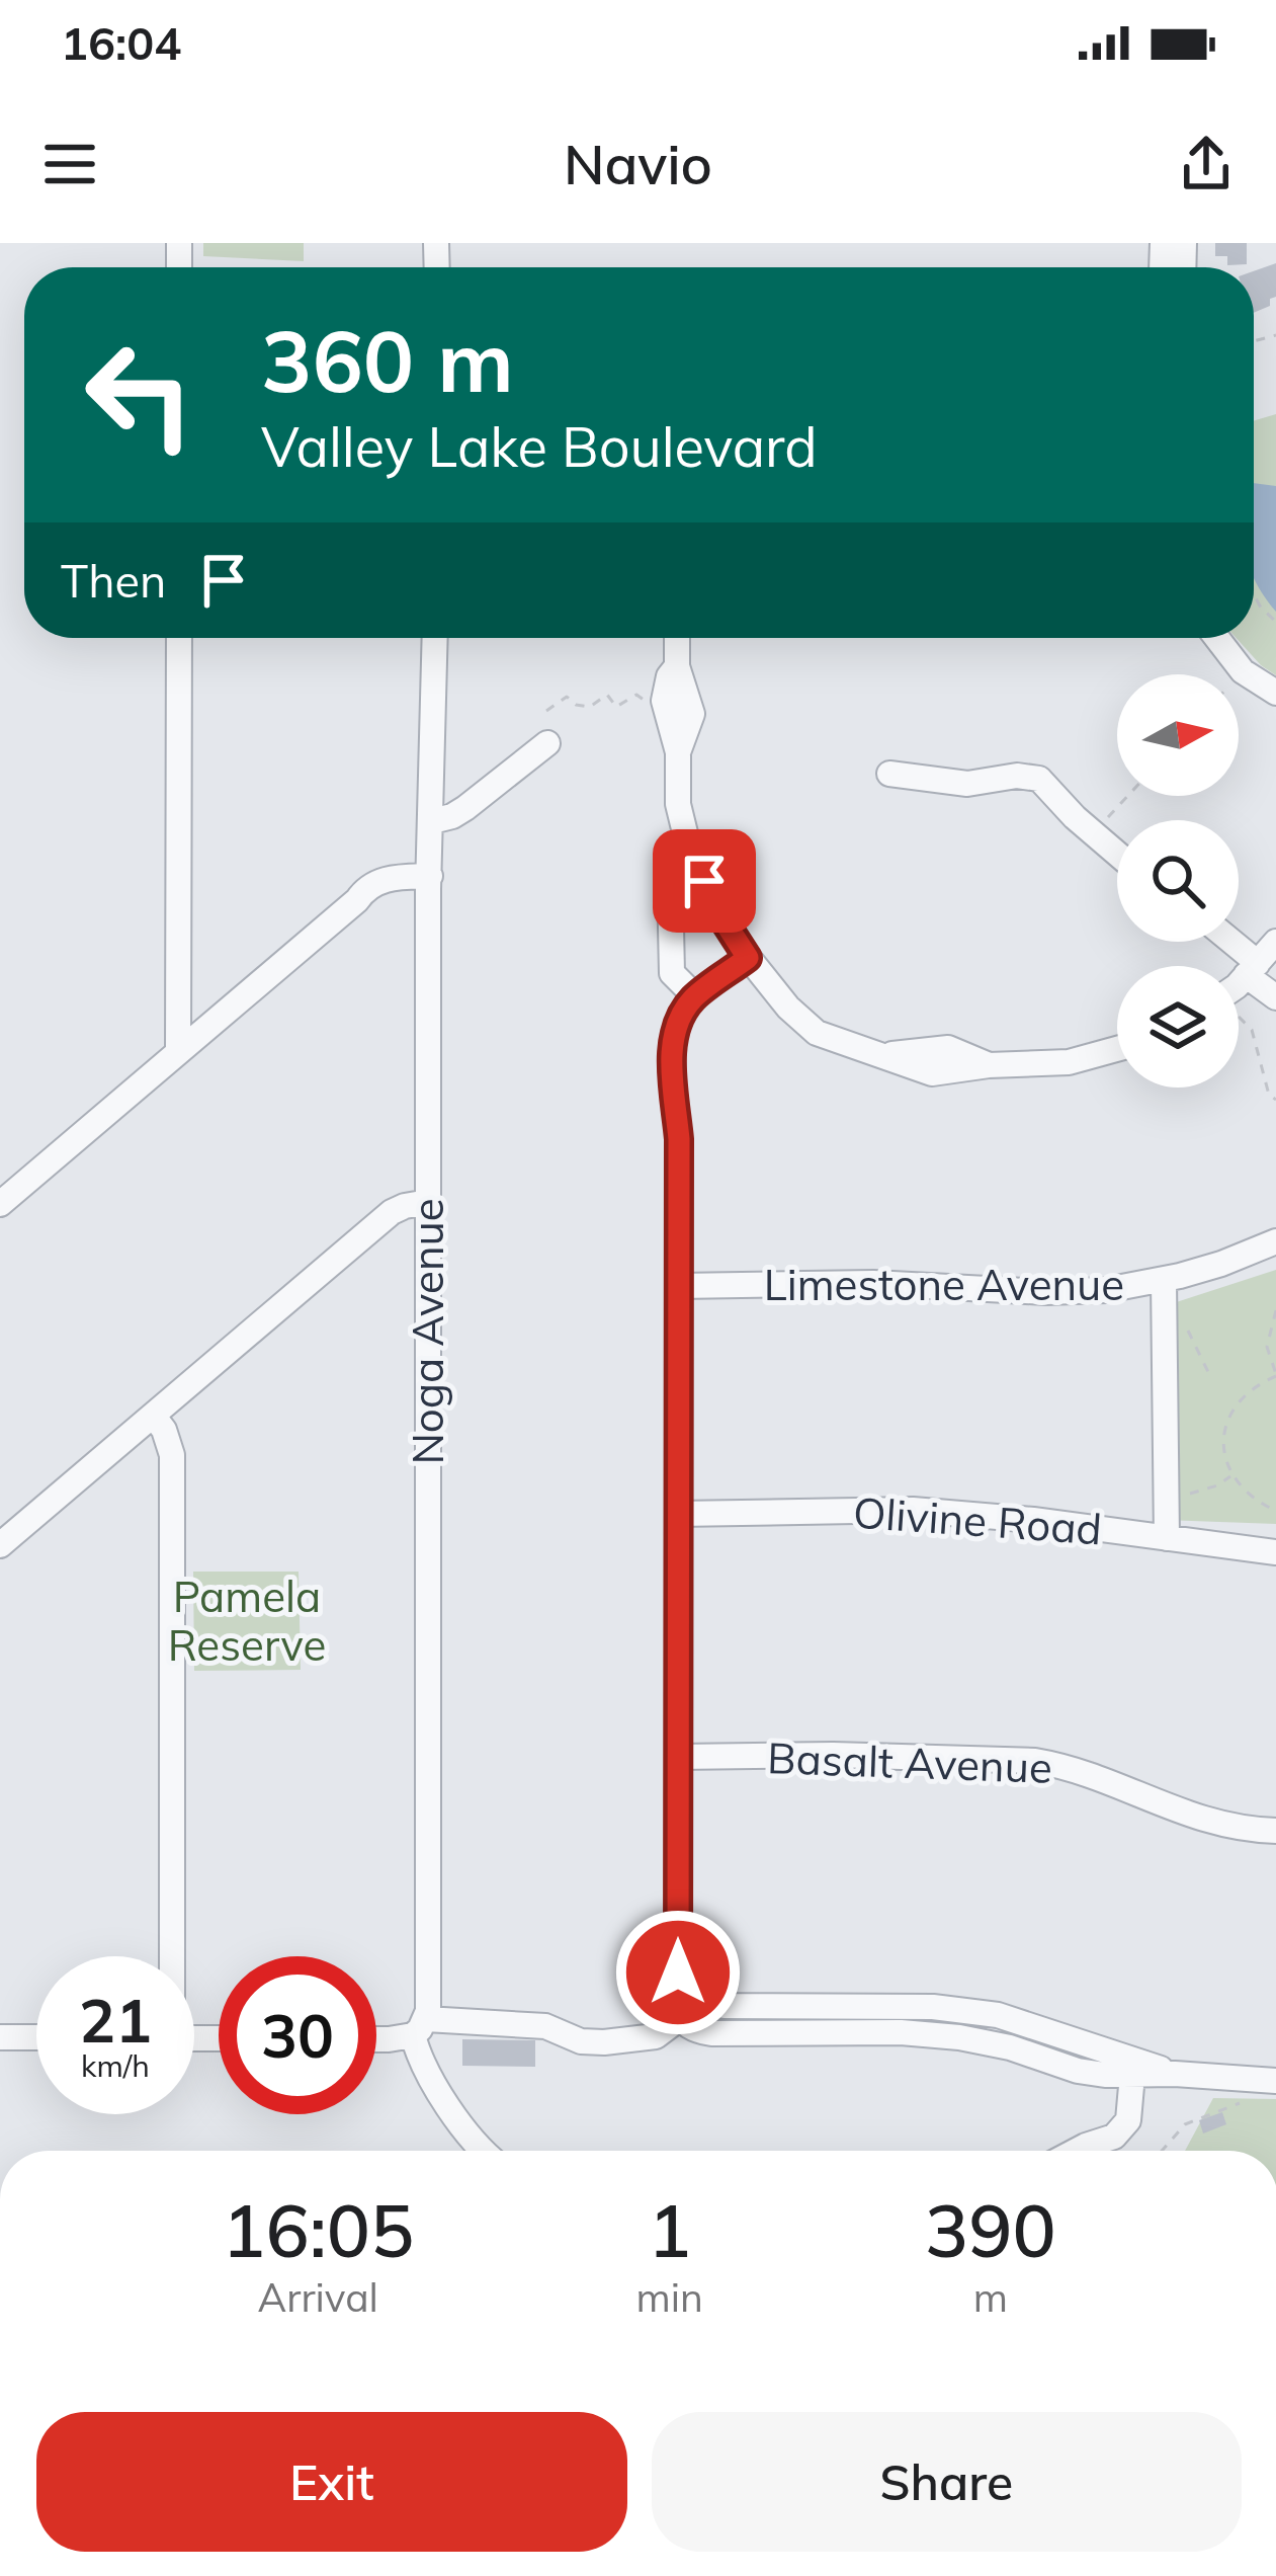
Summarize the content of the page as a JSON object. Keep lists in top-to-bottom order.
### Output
{
  "streets": {
    "street": [
      "Limestone Avenue",
      "Noga Avenue",
      "Olivine Road",
      "Basalt Avenue"
    ]
  },
  "parks": ["Pamela Reserve"],
  "north": "right",
  "page": {
    "status": "16:04",
    "header": "Navio",
    "turn": ["360 m", "Valley Lake Boulevard"],
    "then": "Then",
    "speed": "21 km/h",
    "limit": "30",
    "eta": [
      "16:05",
      "Arrival",
      "1",
      "min",
      "390",
      "m"
    ],
    "buttons": ["Exit", "Share"]
  }
}
